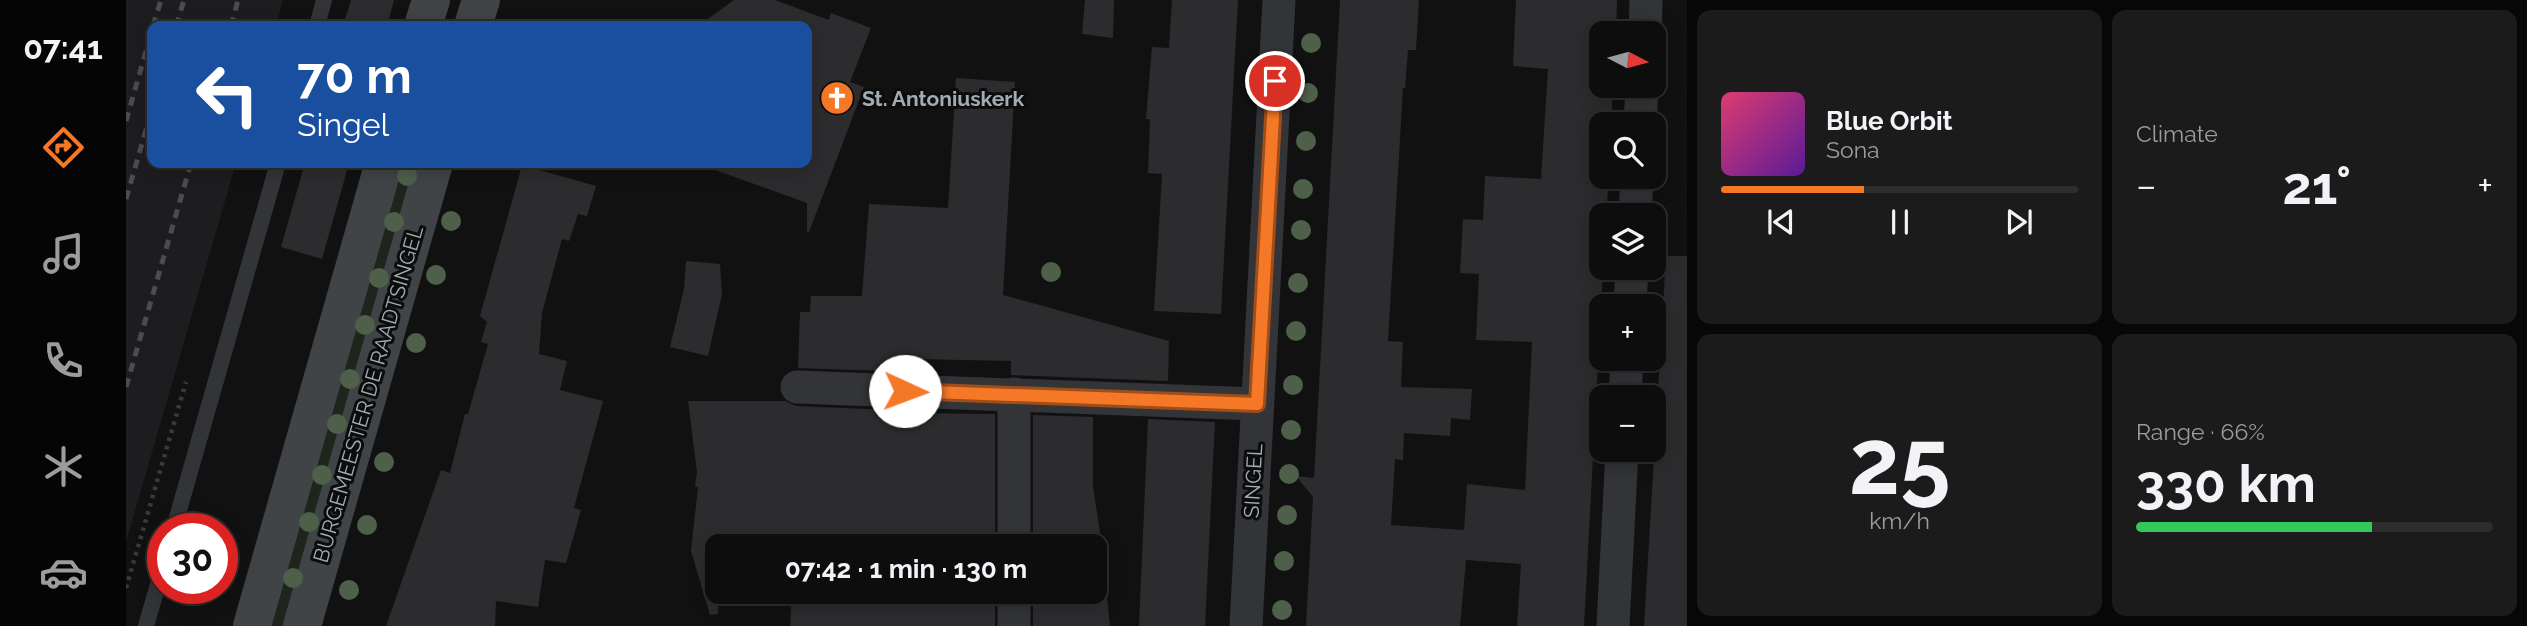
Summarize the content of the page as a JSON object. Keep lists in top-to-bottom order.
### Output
{
  "streets": {
    "main road": ["BURGEMEESTER DE RAADTSINGEL"],
    "street": ["SINGEL"]
  },
  "places": {
    "church": ["St. Antoniuskerk"]
  },
  "north": "right",
  "page": {
    "tabs": "07:41",
    "tile": [
      "Climate",
      ["25", "km/h"],
      ["Range · 66%", "330 km"]
    ],
    "map_buttons": ["+", "−"],
    "turn": ["70 m", "Singel"],
    "song": ["Blue Orbit", "Sona"],
    "heat": ["−", "21°", "+"],
    "limit": "30",
    "trip": "07:42 · 1 min · 130 m"
  }
}
